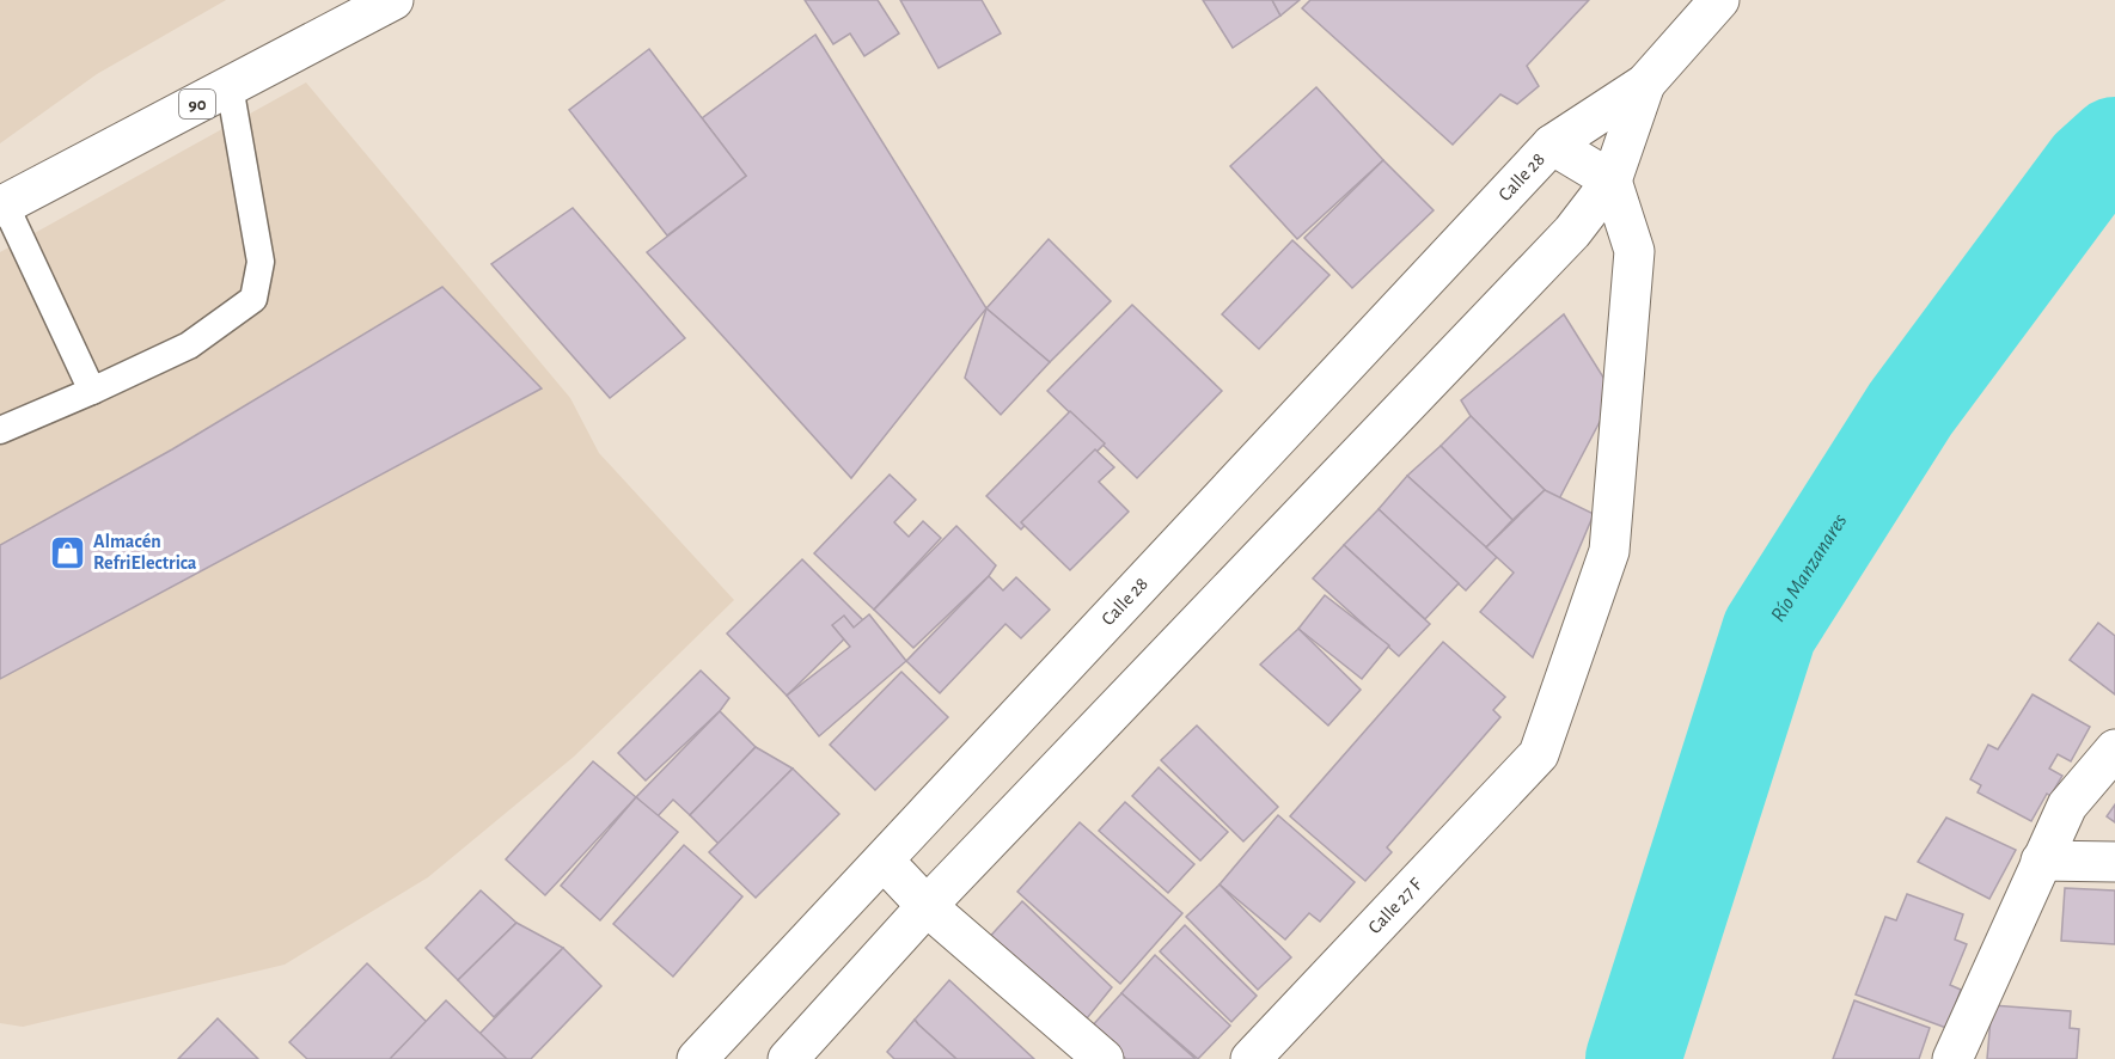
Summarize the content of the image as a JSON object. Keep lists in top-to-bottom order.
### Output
{
  "streets": {
    "main road": ["90", "Calle 28", "Calle 27 F"]
  },
  "crossings": [
    ["Calle 28", "Calle 27 F"]
  ],
  "water": ["Río Manzanares"],
  "places": {
    "shop": ["Almacén RefriElectrica"]
  }
}
